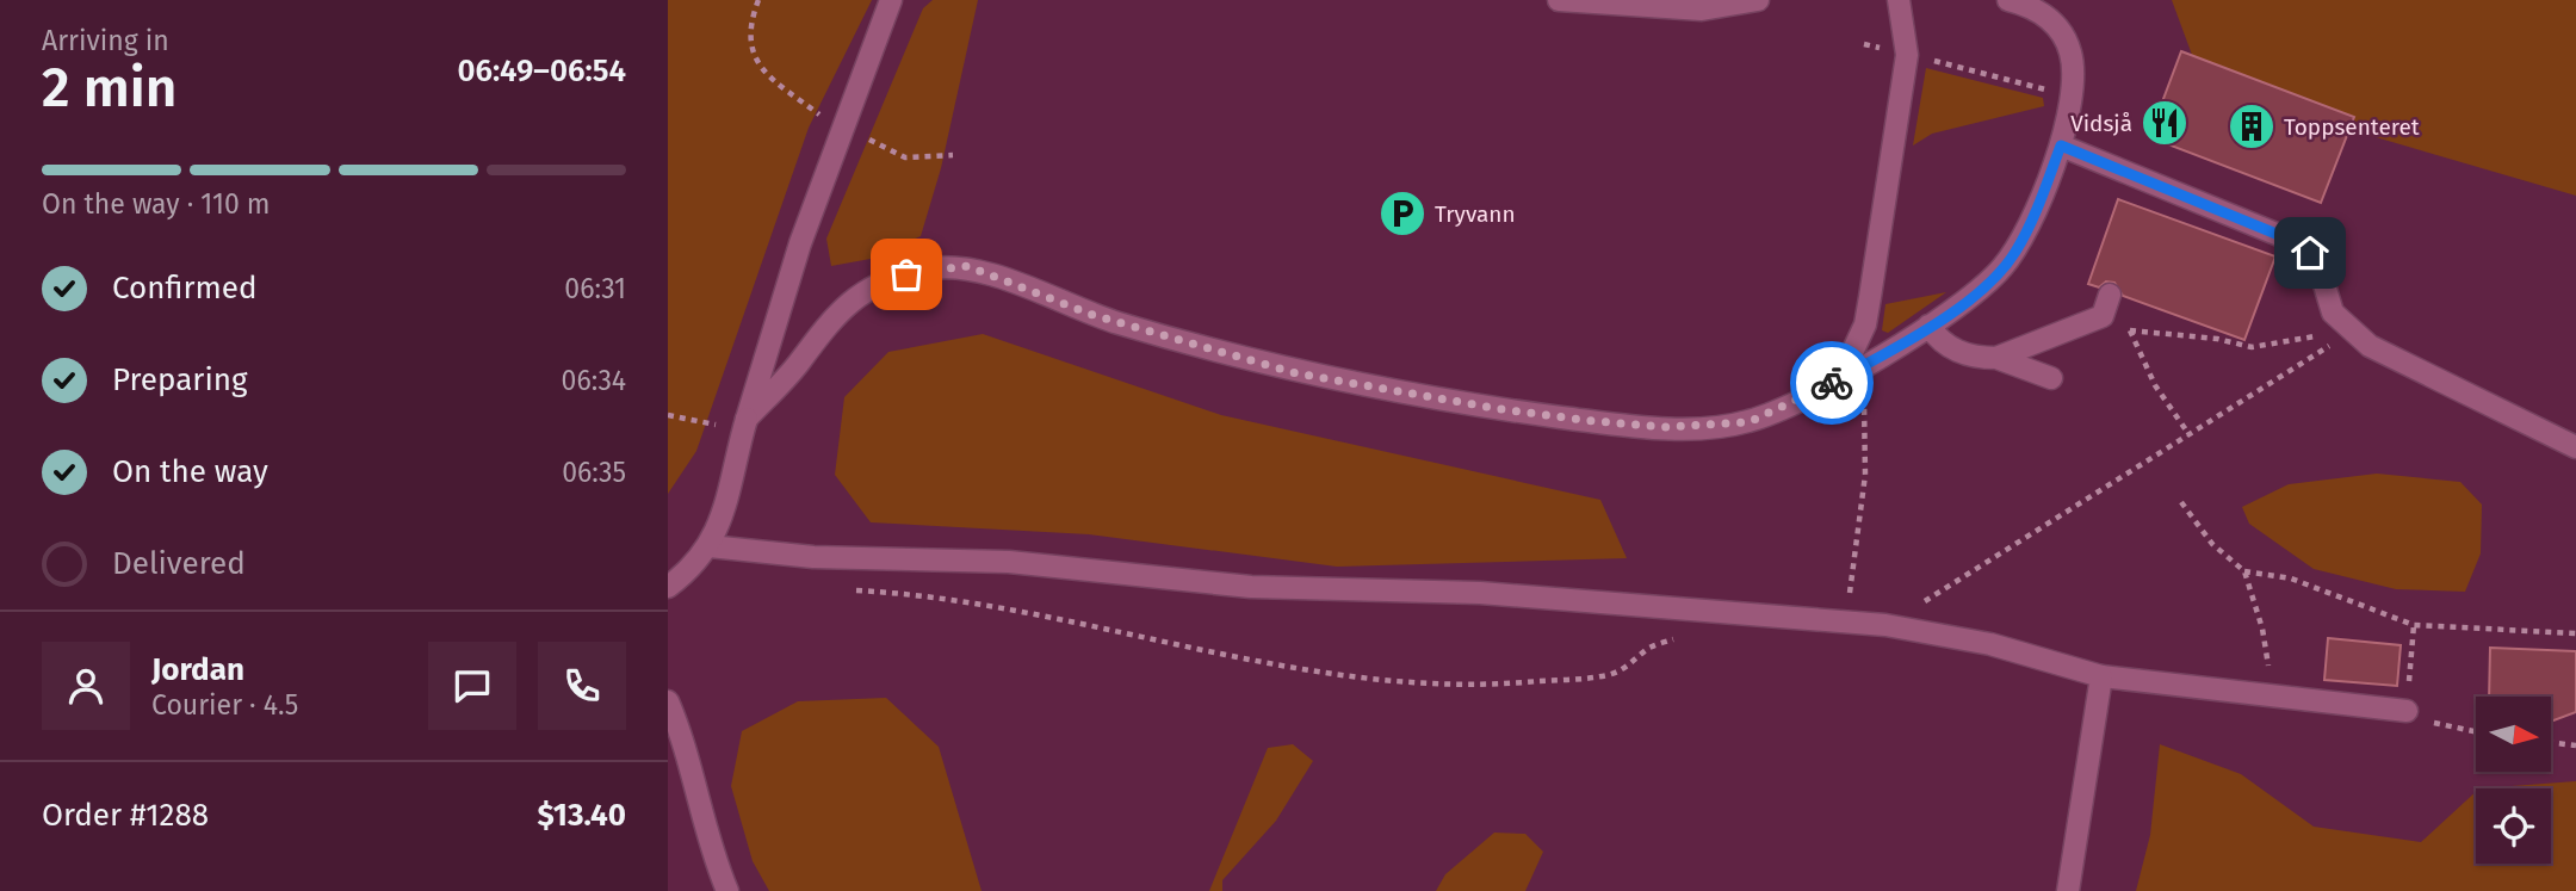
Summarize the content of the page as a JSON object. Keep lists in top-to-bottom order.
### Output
{
  "places": {
    "restaurant": ["Vidsjå"],
    "building": ["Toppsenteret"],
    "parking": ["Tryvann"]
  },
  "north": "right",
  "page": {
    "heading": ["2 min", "Arriving in", "06:49–06:54"],
    "panel": [
      "Jordan",
      "Courier · 4.5",
      "Order #1288",
      "$13.40"
    ],
    "bar": "On the way · 110 m",
    "list": [
      ["Confirmed", "06:31"],
      ["Preparing", "06:34"],
      ["On the way", "06:35"],
      "Delivered"
    ]
  }
}
